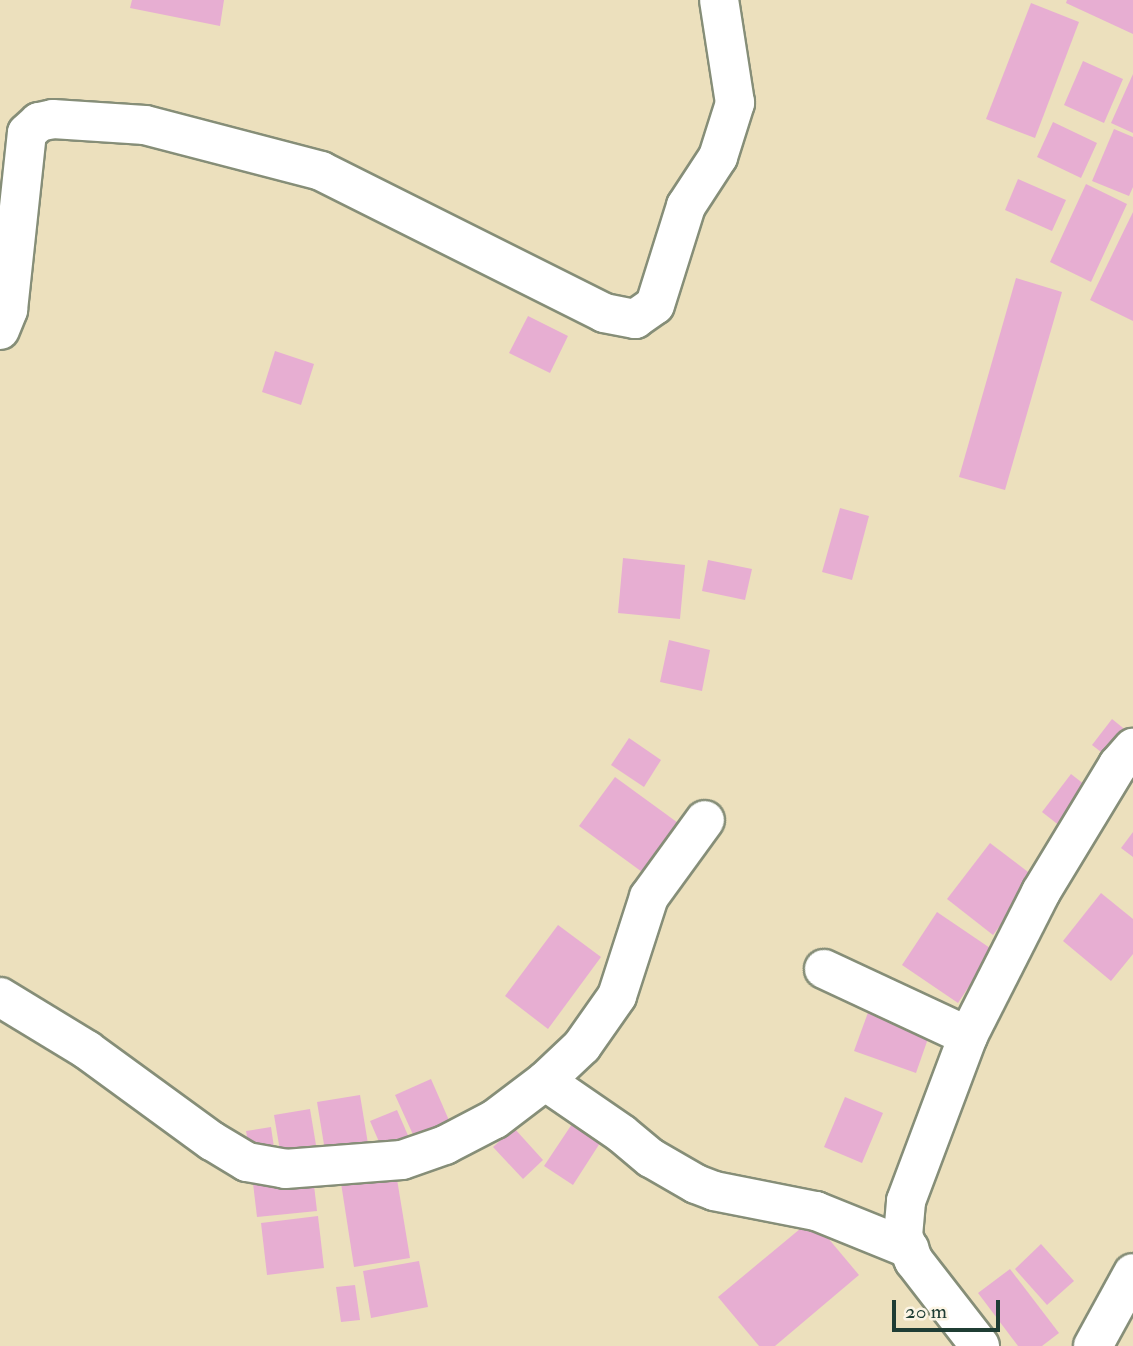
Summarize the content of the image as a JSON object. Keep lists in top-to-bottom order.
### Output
{
  "scale_bar": "20 m"
}
